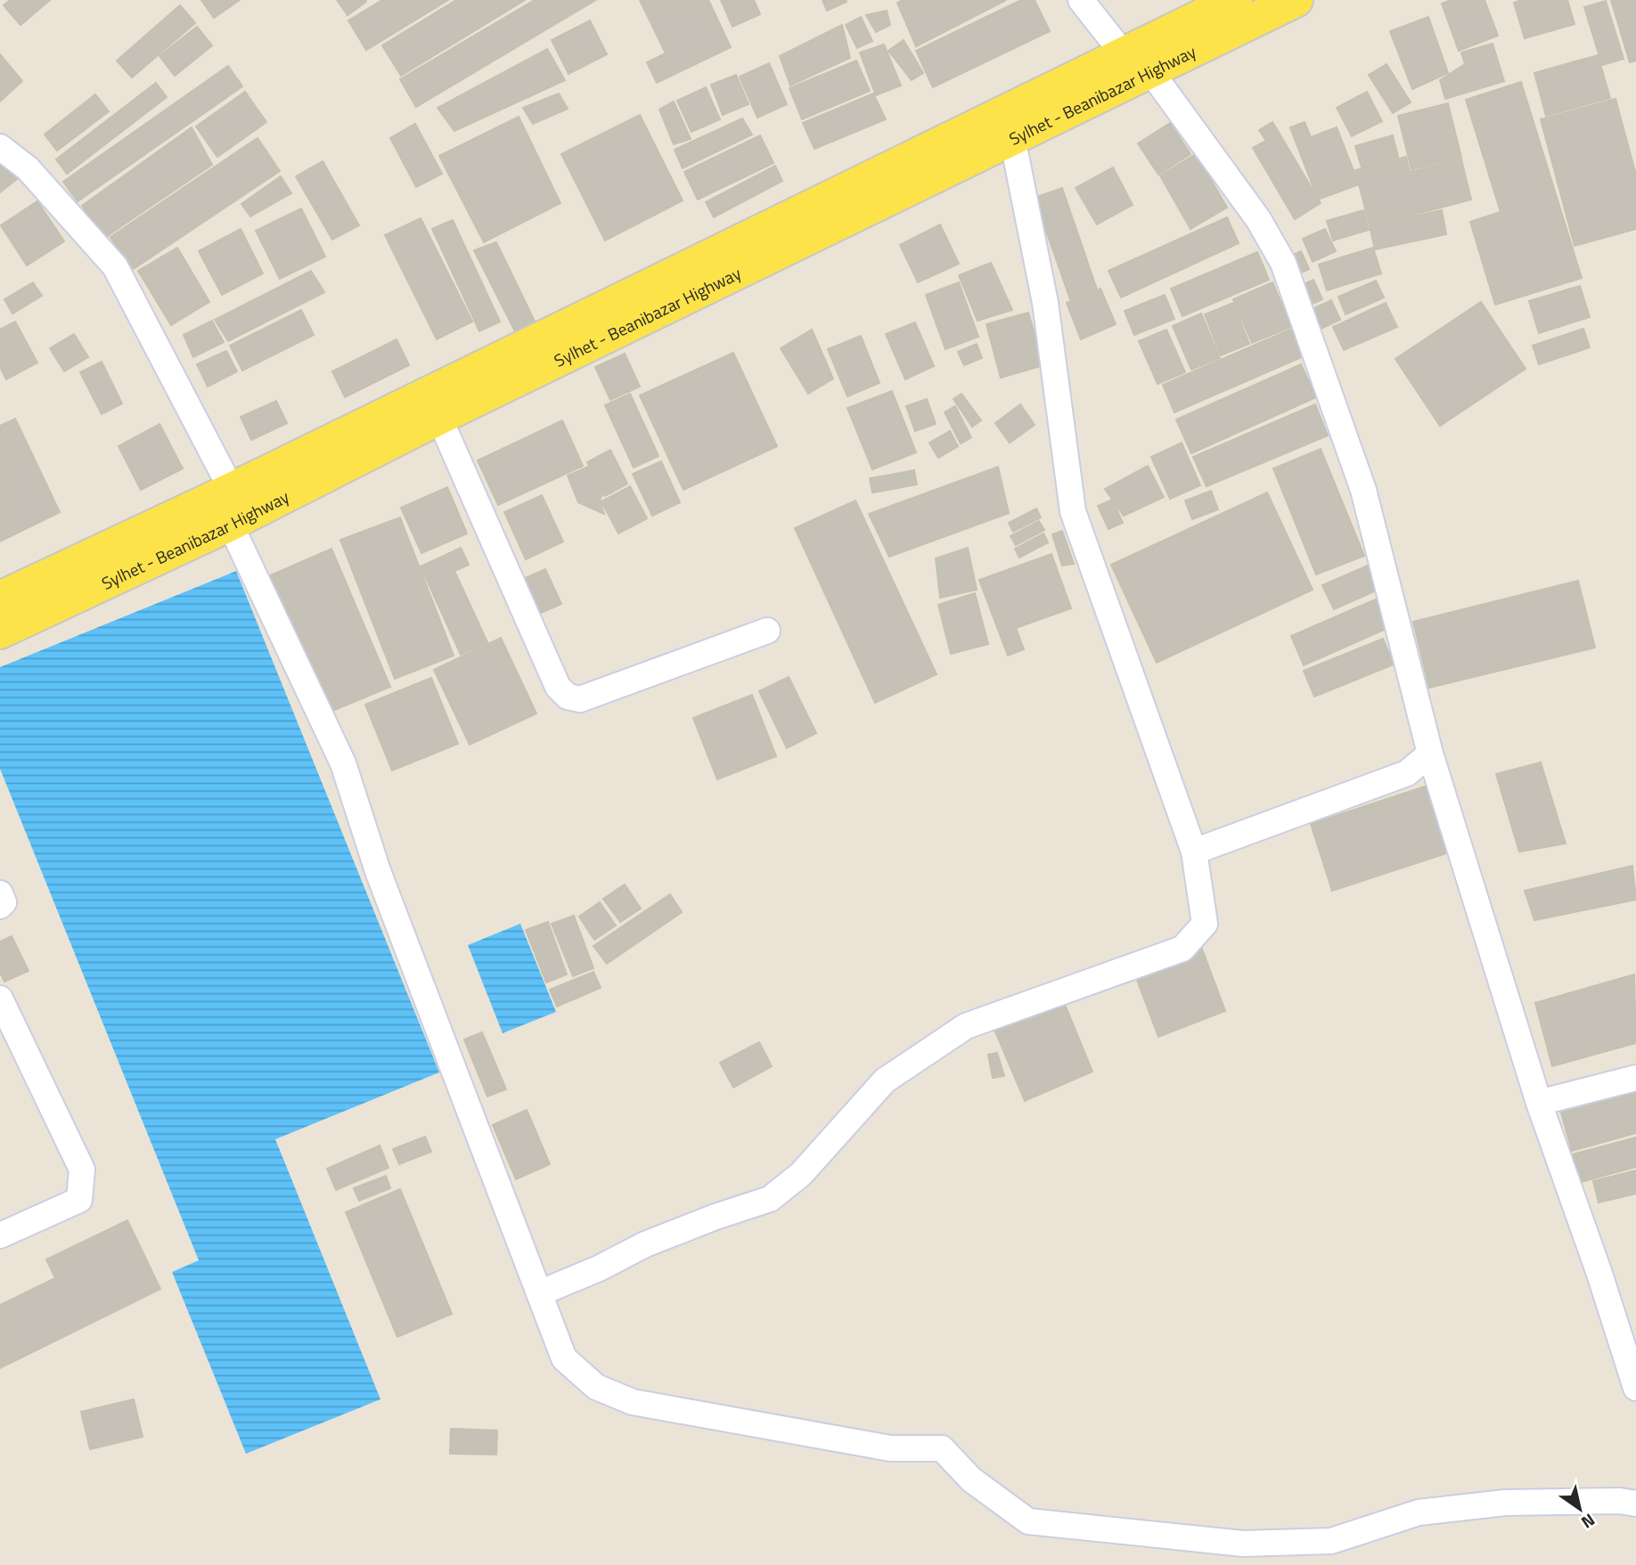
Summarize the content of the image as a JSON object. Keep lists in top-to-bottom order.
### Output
{
  "streets": {
    "main road": ["Sylhet - Beanibazar Highway"]
  },
  "north": "bottom right"
}
